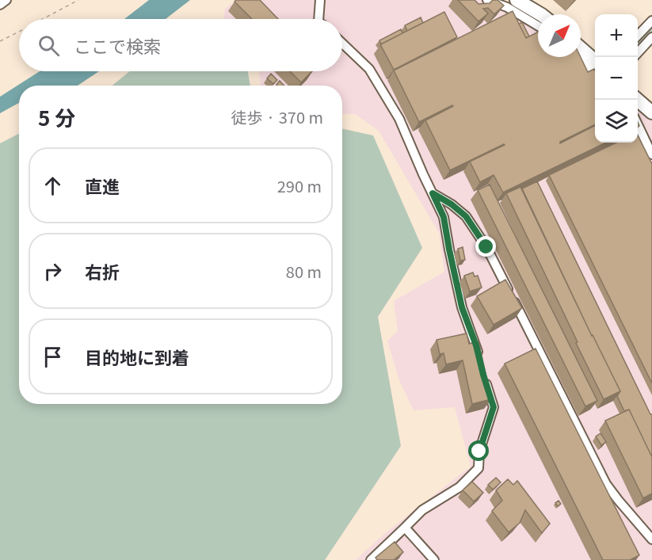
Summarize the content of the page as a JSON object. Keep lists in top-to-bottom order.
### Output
{
  "north": "top right",
  "page": {
    "map_buttons": ["+", "−"],
    "search": "ここで検索",
    "heading": ["5 分", "徒歩 · 370 m"],
    "list": [
      ["直進", "290 m"],
      ["右折", "80 m"],
      "目的地に到着"
    ]
  }
}
